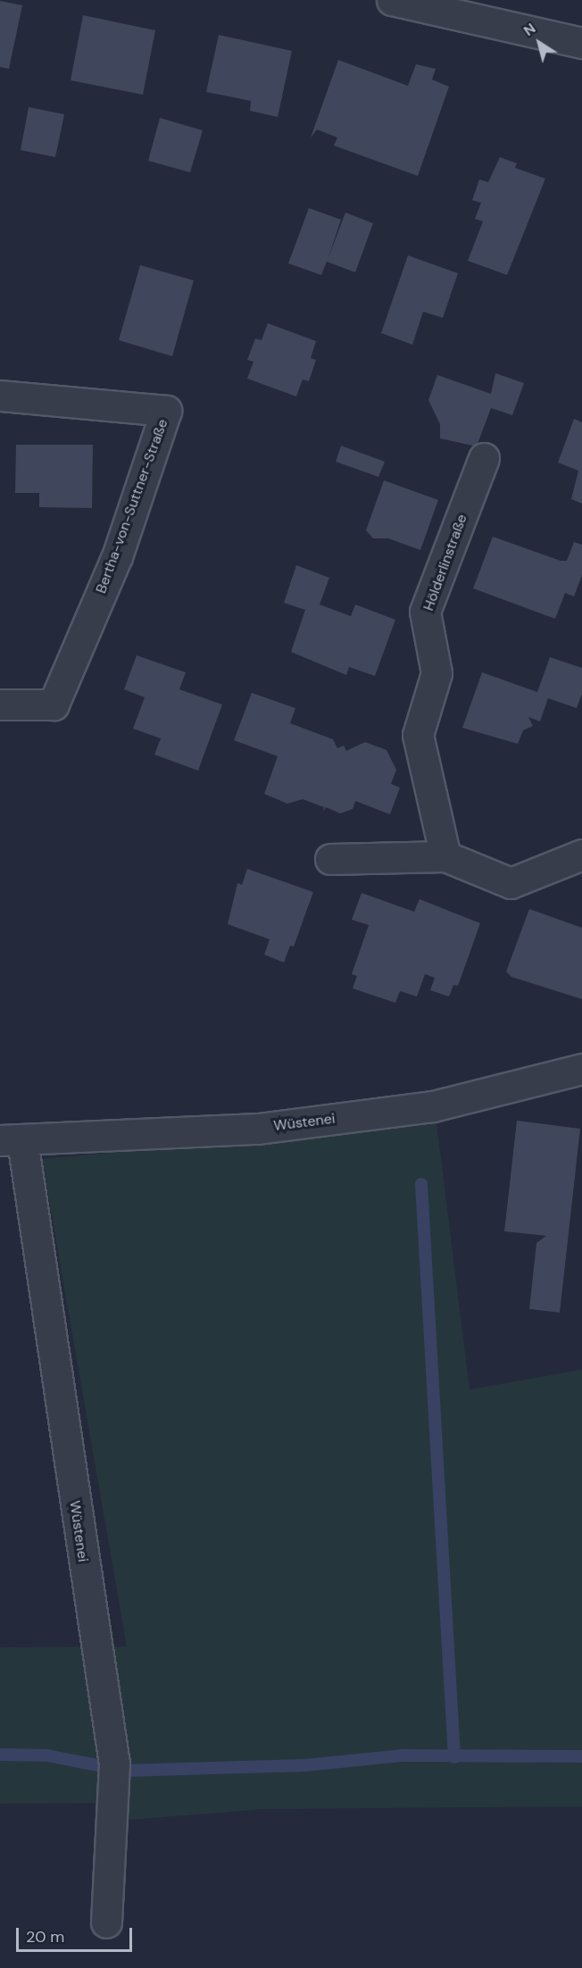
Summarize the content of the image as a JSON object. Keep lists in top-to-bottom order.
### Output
{
  "streets": {
    "street": ["Bertha-von-Suttner-Straße", "Hölderlinstraße", "Wüstenei"]
  },
  "scale_bar": "20 m",
  "north": "top left"
}
